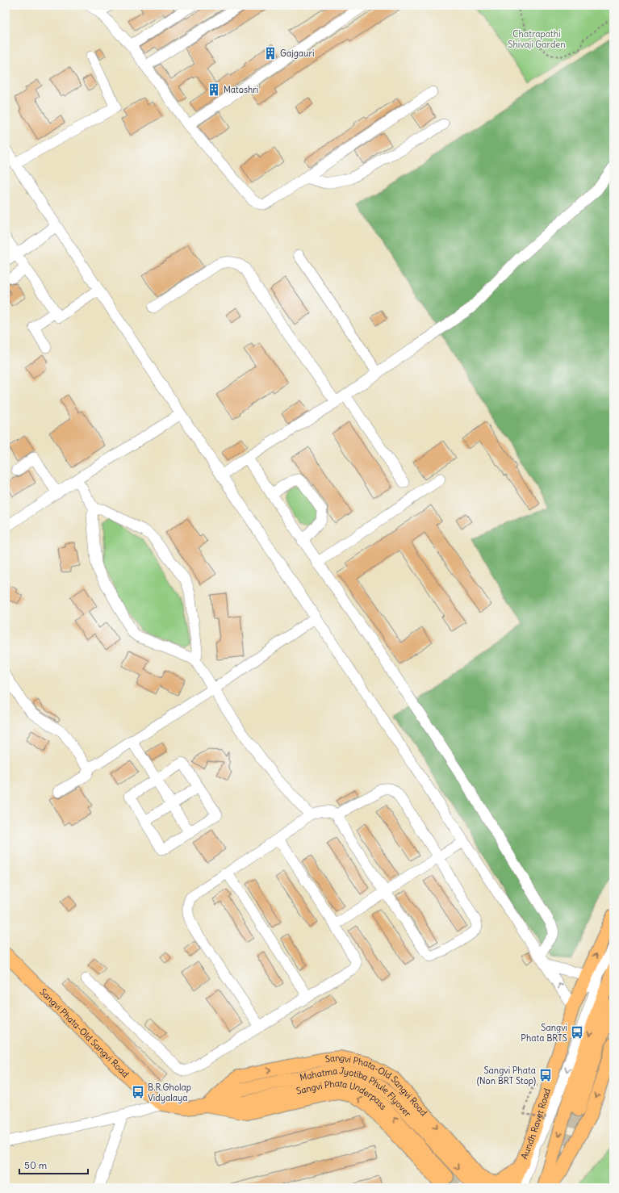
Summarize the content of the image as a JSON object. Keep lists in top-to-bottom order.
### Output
{
  "streets": {
    "main road": ["Sangvi Phata-Old Sangvi Road", "Mahatma Jyotiba Phule Flyover", "Aundh Ravet Road"]
  },
  "crossings": [
    ["Sangvi Phata-Old Sangvi Road", "Mahatma Jyotiba Phule Flyover"],
    ["Sangvi Phata-Old Sangvi Road", "Aundh Ravet Road"]
  ],
  "one_way": ["Mahatma Jyotiba Phule Flyover"],
  "parks": ["Chatrapathi Shivaji Garden"],
  "places": {
    "building": ["Gajgauri", "Matoshri"],
    "bus stop": ["Sangvi Phata BRTS", "Sangvi Phata (Non BRT Stop)", "B.R.Gholap Vidyalaya"]
  },
  "scale_bar": "50 m"
}
